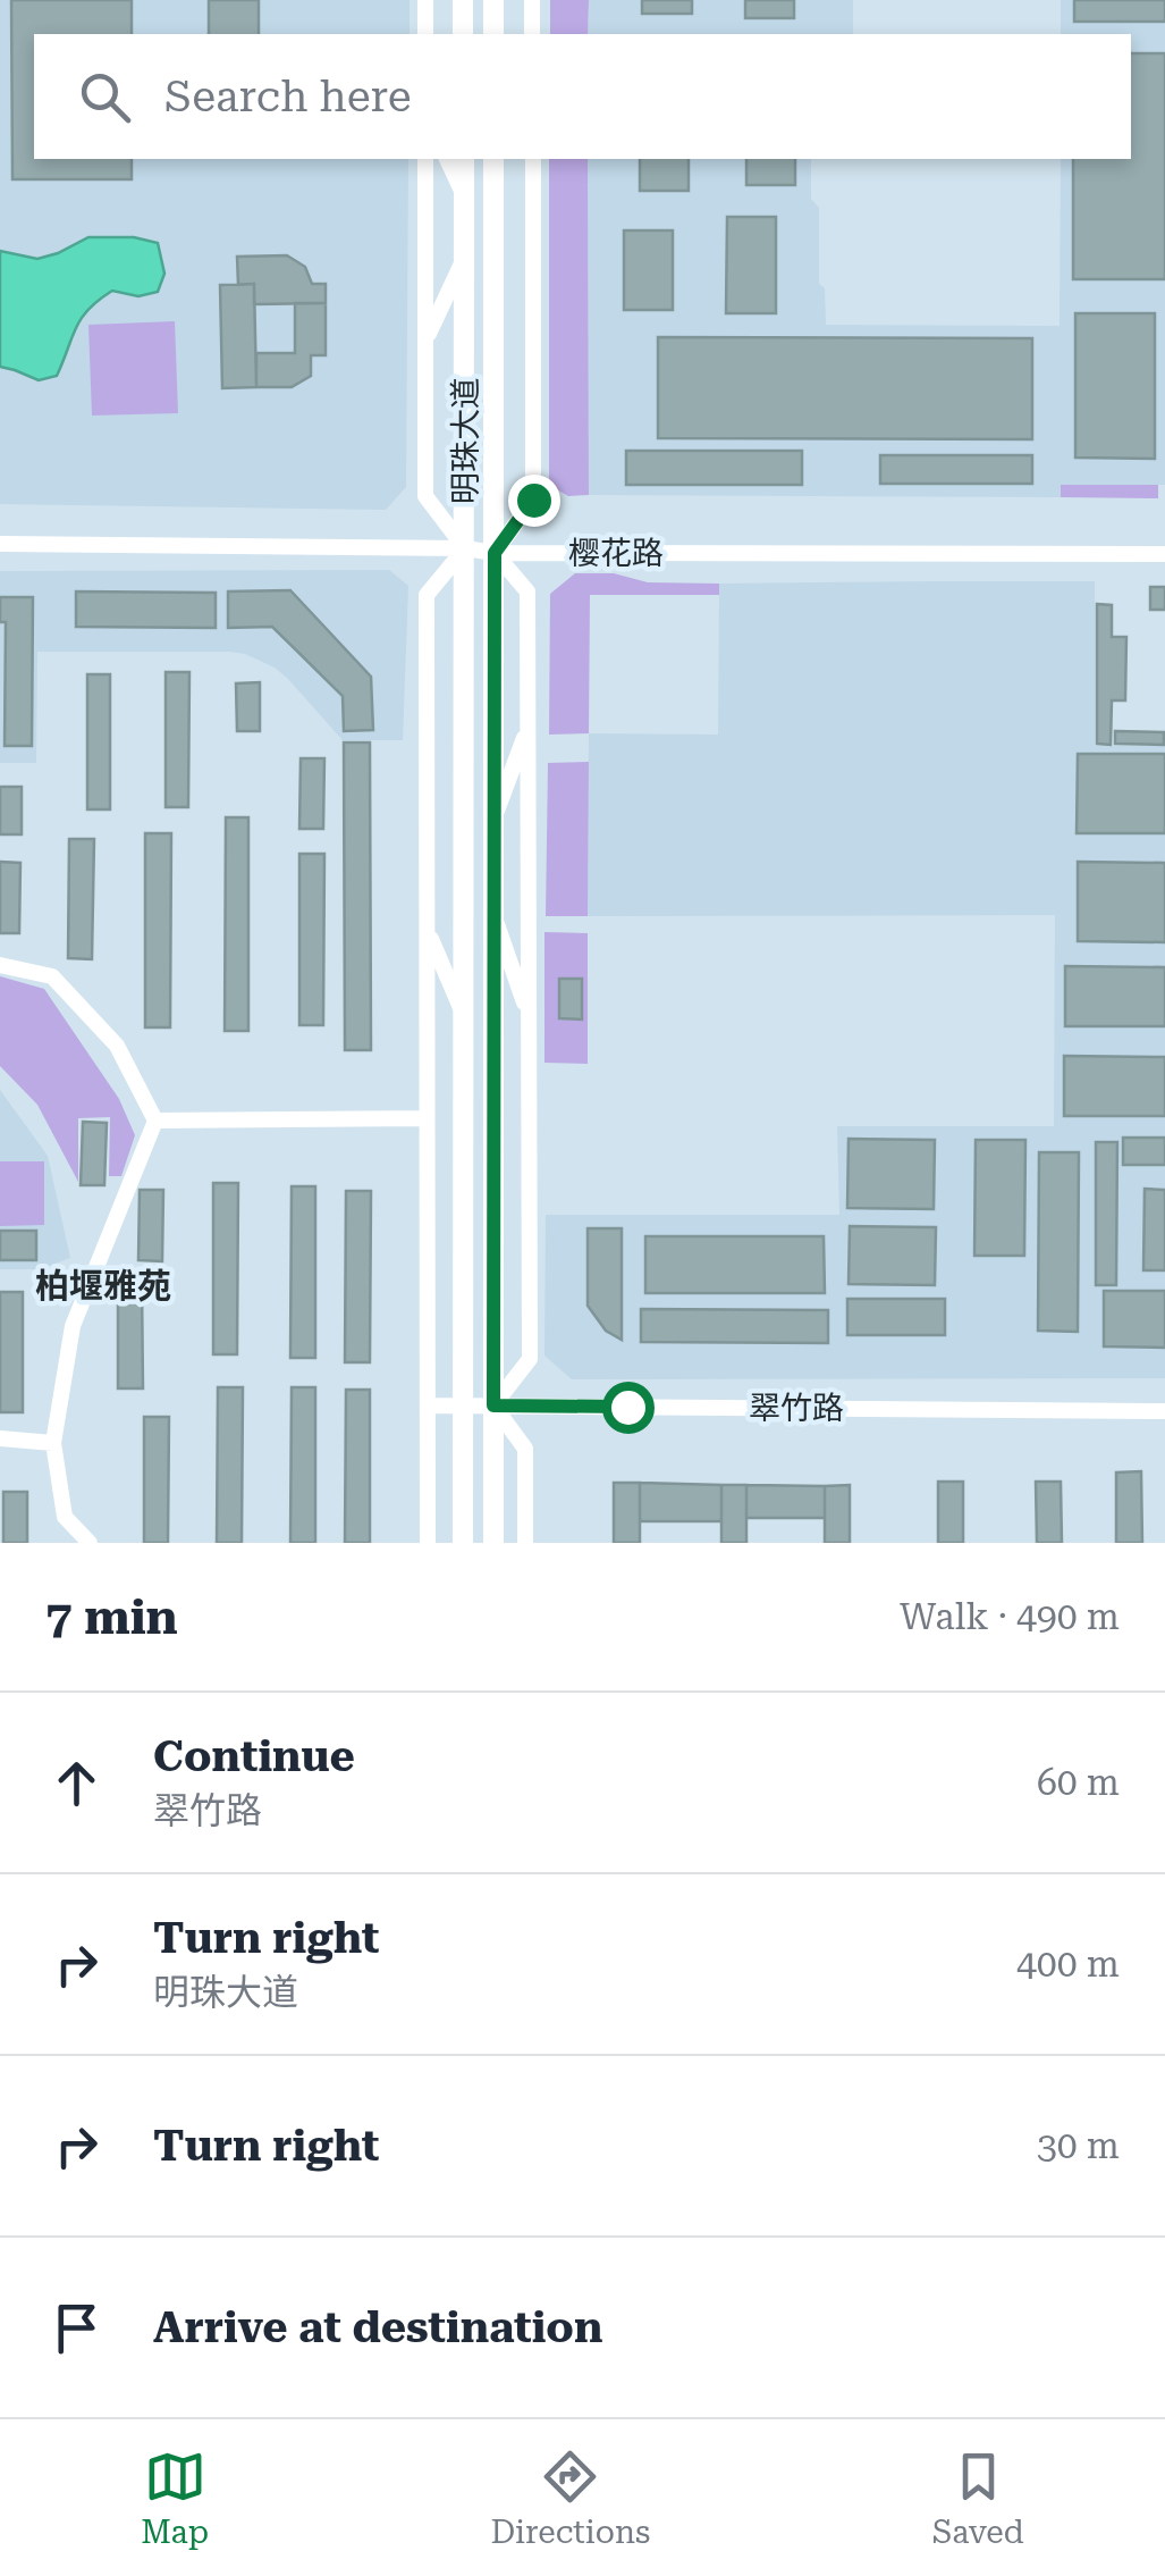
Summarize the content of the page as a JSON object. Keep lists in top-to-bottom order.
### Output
{
  "streets": {
    "main road": ["明珠大道"],
    "street": ["樱花路", "翠竹路"]
  },
  "crossings": [
    ["明珠大道", "樱花路"],
    ["明珠大道", "翠竹路"]
  ],
  "districts": ["柏堰雅苑"],
  "page": {
    "search": "Search here",
    "heading": ["7 min", "Walk · 490 m"],
    "list": [
      ["Continue", "翠竹路", "60 m"],
      ["Turn right", "明珠大道", "400 m"],
      ["Turn right", "30 m"],
      "Arrive at destination"
    ],
    "nav": ["Map", "Directions", "Saved"]
  }
}
